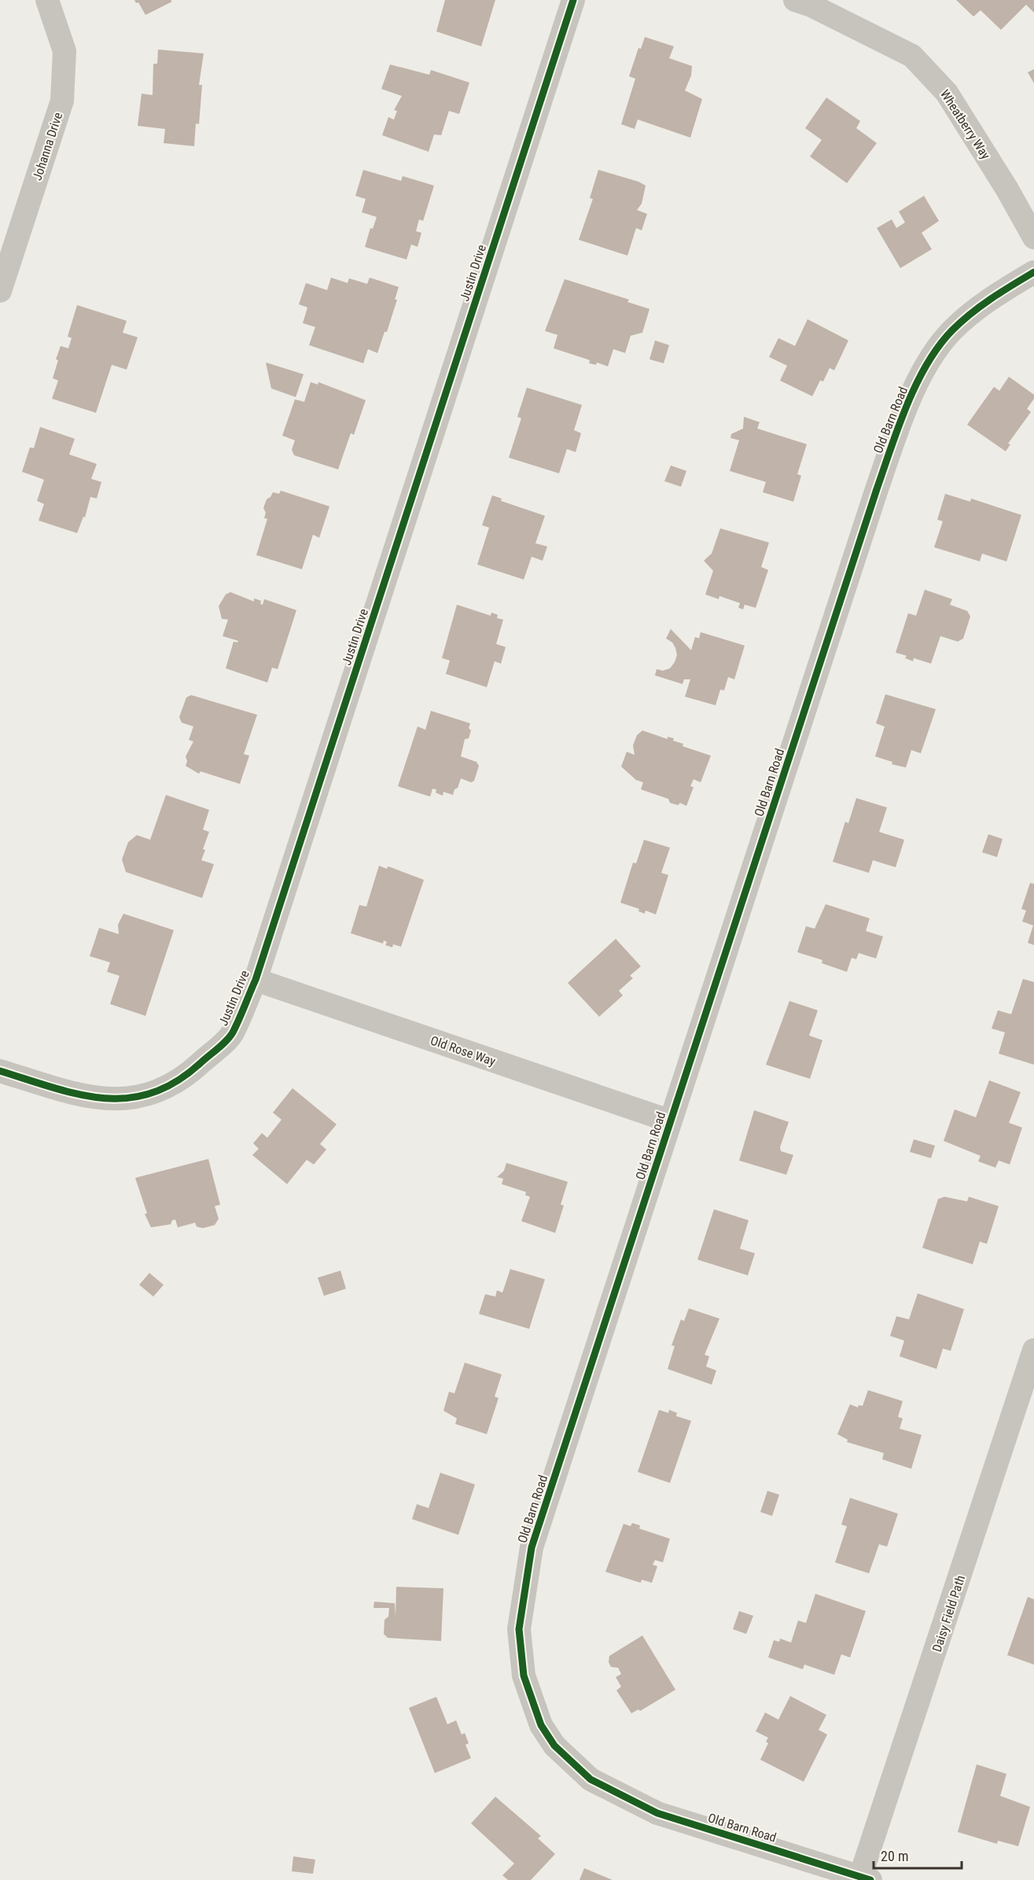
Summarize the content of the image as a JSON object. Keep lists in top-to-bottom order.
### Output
{
  "streets": {
    "street": [
      "Wheatberry Way",
      "Johanna Drive",
      "Justin Drive",
      "Old Barn Road",
      "Old Rose Way",
      "Daisy Field Path"
    ]
  },
  "crossings": [
    ["Justin Drive", "Old Rose Way"],
    ["Old Barn Road", "Old Rose Way"],
    ["Old Barn Road", "Daisy Field Path"]
  ],
  "scale_bar": "20 m"
}
